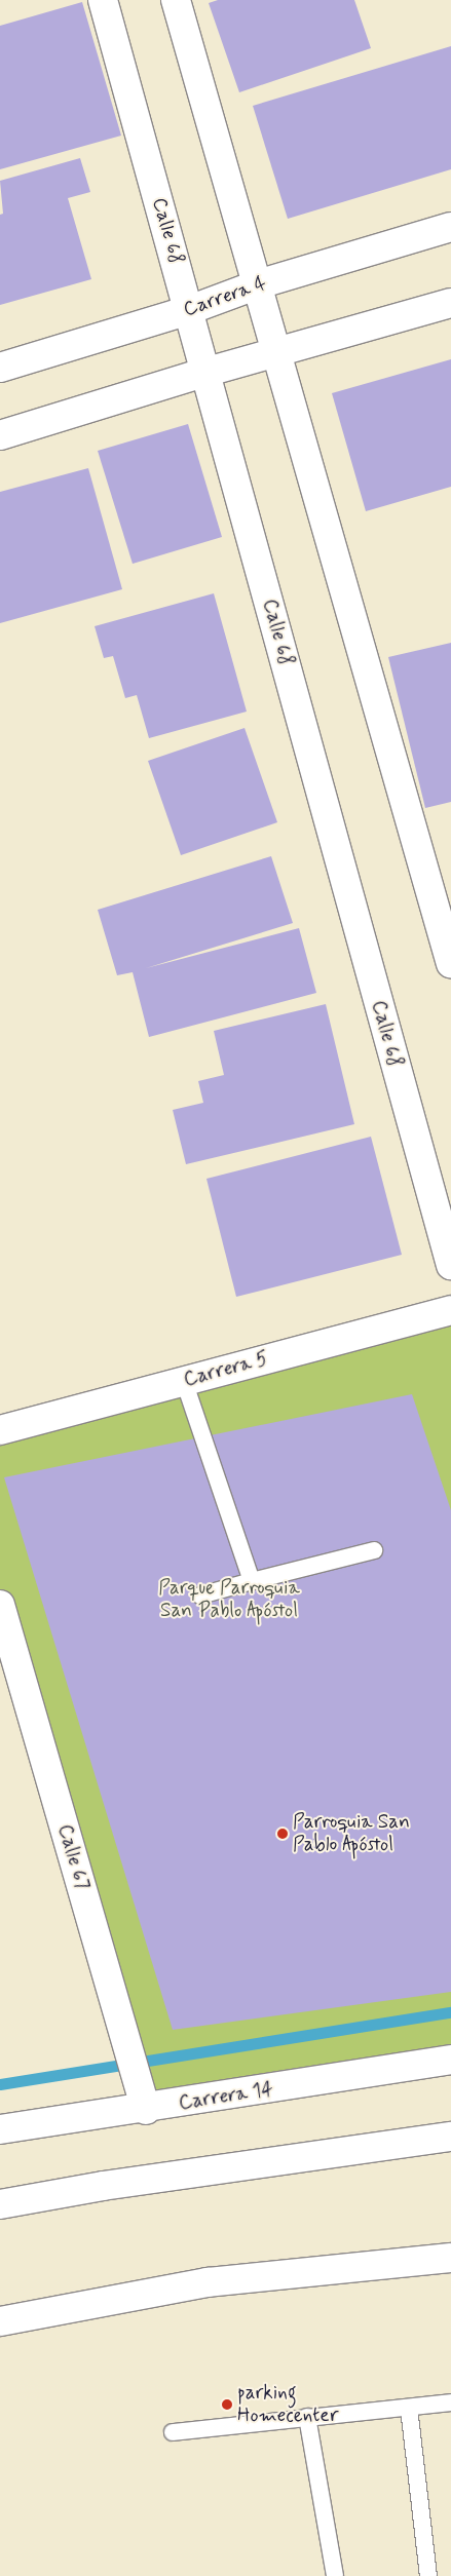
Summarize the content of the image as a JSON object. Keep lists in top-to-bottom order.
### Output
{
  "streets": {
    "street": [
      "Calle 68",
      "Carrera 4",
      "Carrera 5",
      "Calle 67",
      "Carrera 14"
    ]
  },
  "crossings": [
    ["Calle 68", "Carrera 4"],
    ["Calle 67", "Carrera 14"]
  ],
  "parks": ["Parque Parroquia San Pablo Apóstol"],
  "places": ["Parroquia San Pablo Apóstol", "parking Homecenter"]
}
